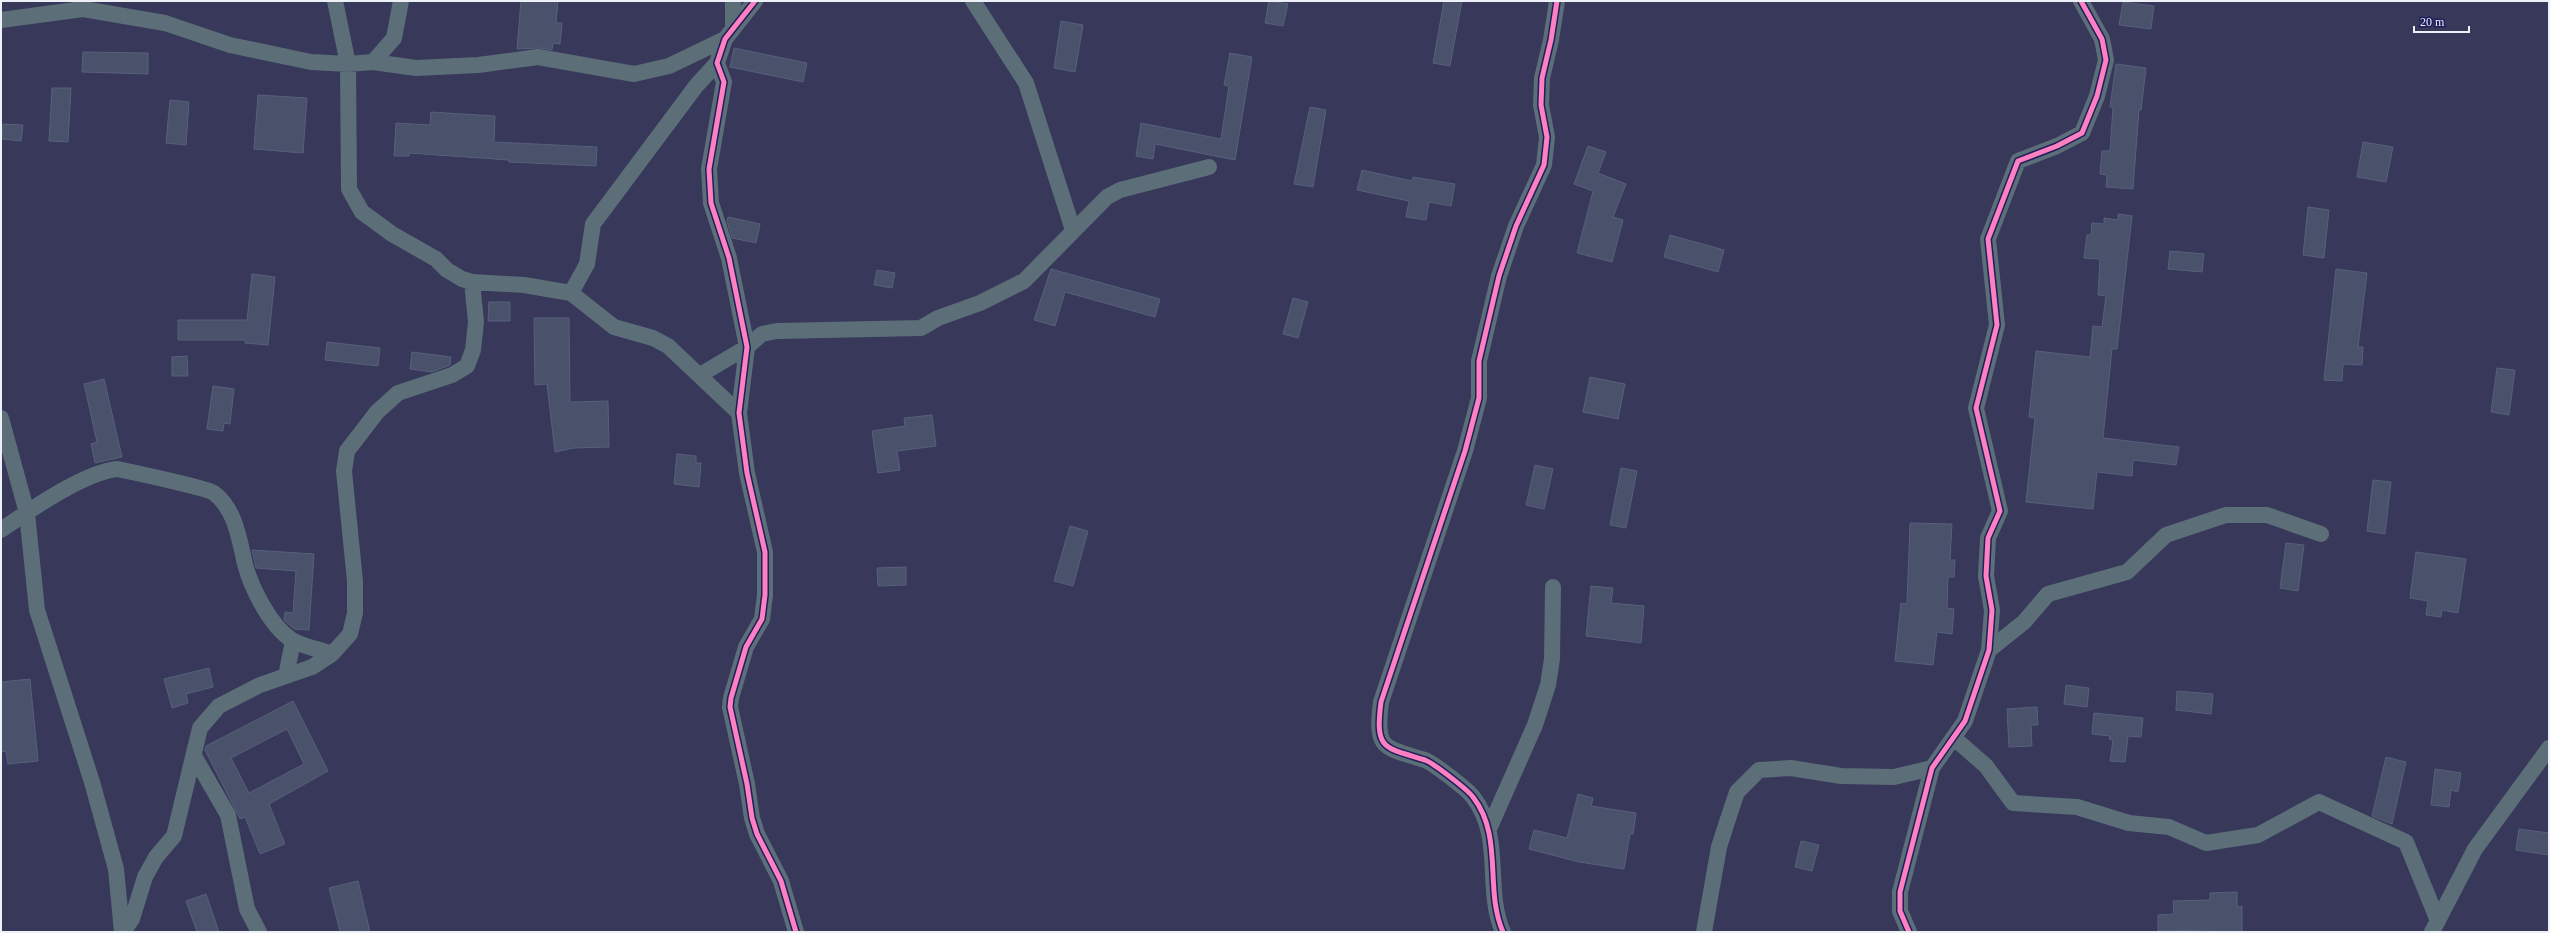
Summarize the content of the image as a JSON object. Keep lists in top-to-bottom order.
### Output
{
  "scale_bar": "20 m"
}
